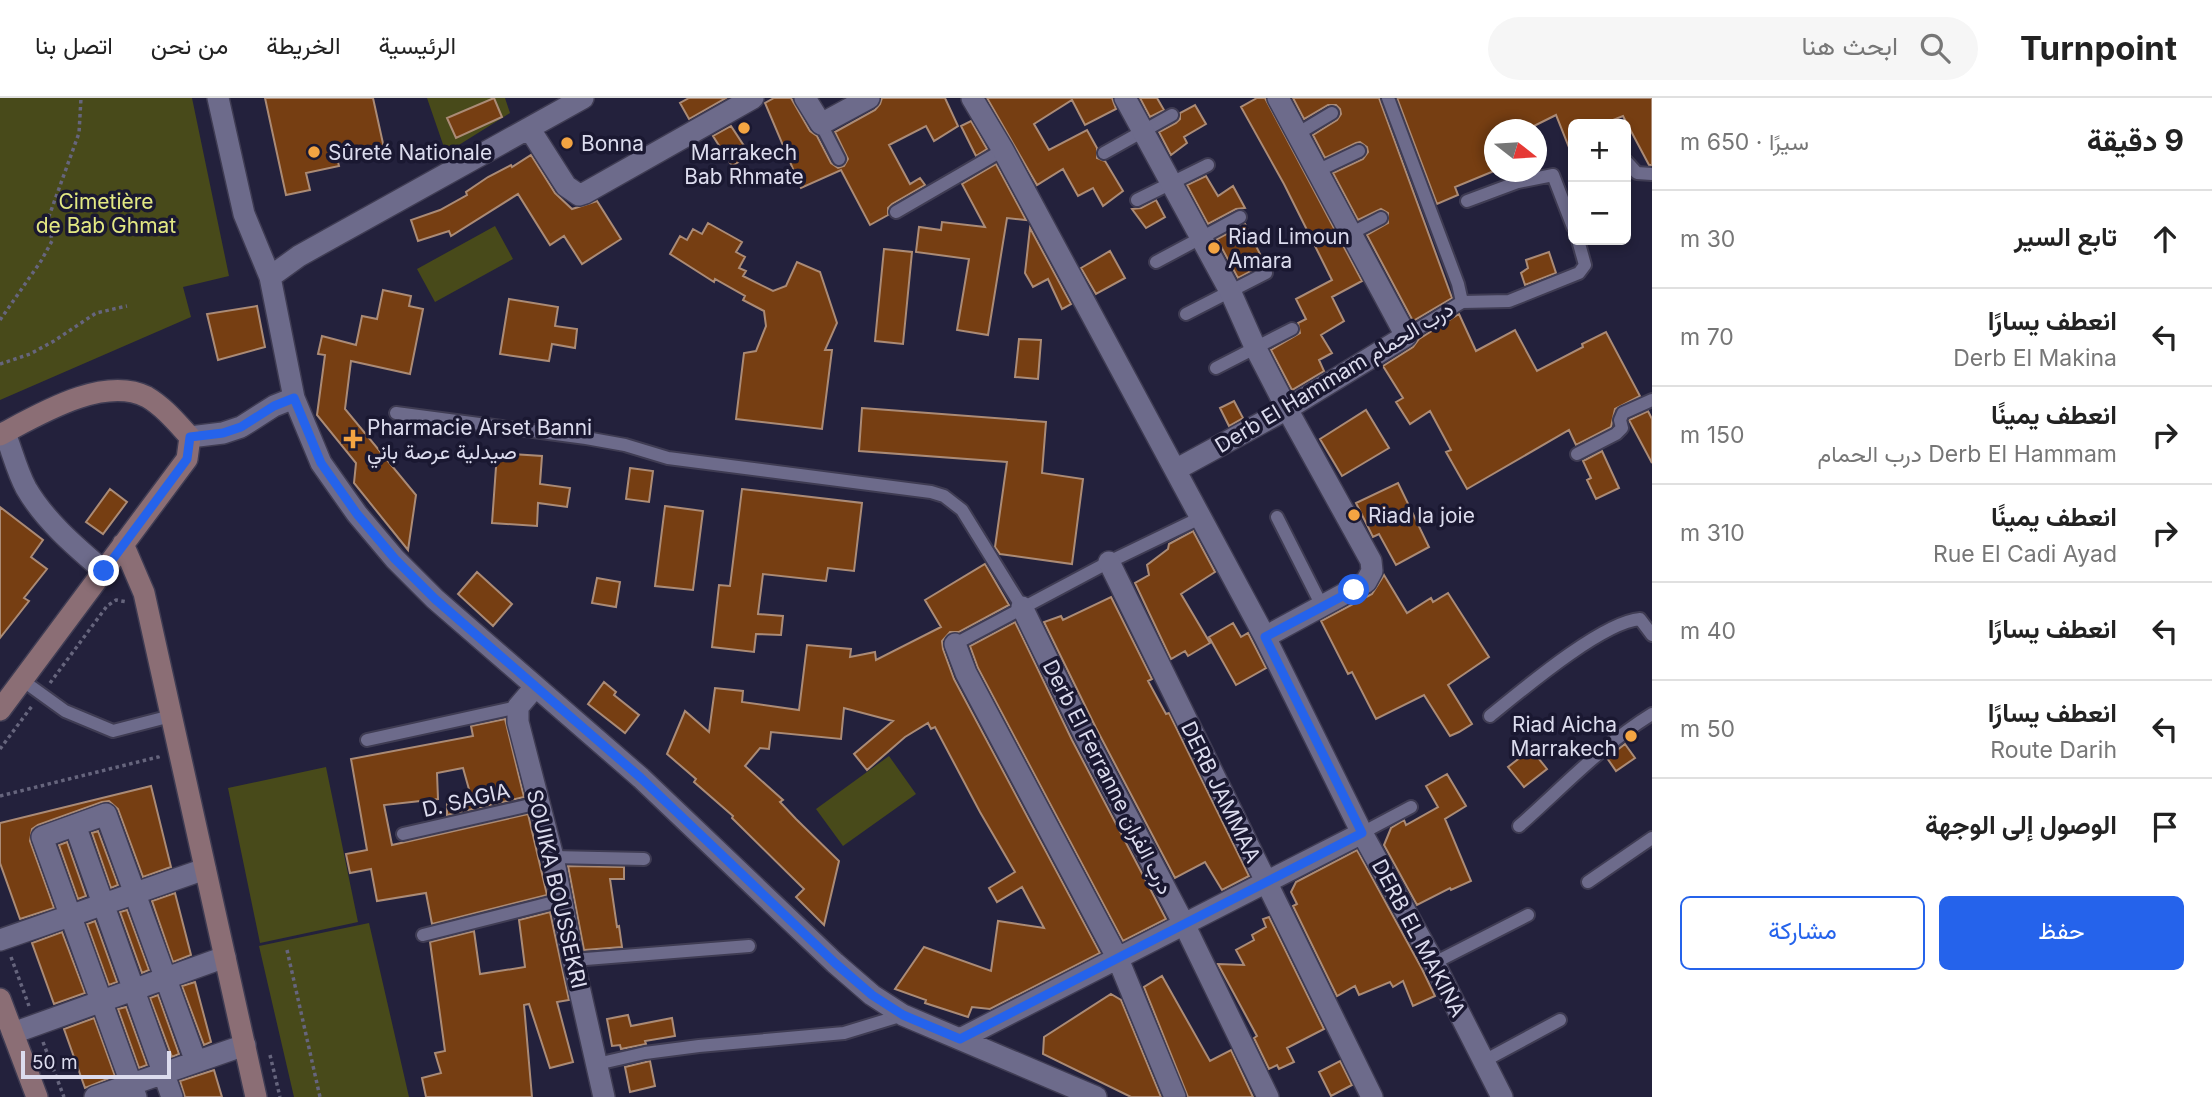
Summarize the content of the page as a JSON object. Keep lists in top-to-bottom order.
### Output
{
  "streets": {
    "street": [
      "Derb El Hammam درب الحمام",
      "Derb El Ferranne درب الفران",
      "DERB JAMMAA",
      "SOUIKA BOUSSEKRI",
      "DERB EL MAKINA"
    ],
    "lane": ["D. SAGIA"]
  },
  "crossings": [
    ["D. SAGIA", "SOUIKA BOUSSEKRI"]
  ],
  "parks": ["Cimetière de Bab Ghmat"],
  "places": {
    "other": [
      "Marrakech Bab Rhmate",
      "Bonna",
      "Sûreté Nationale",
      "Riad Limoun Amara",
      "Riad la joie",
      "Riad Aicha Marrakech"
    ],
    "health": ["Pharmacie Arset Banni صيدلية عرصة باني"]
  },
  "scale_bar": "50 m",
  "north": "right",
  "page": {
    "header": "Turnpoint",
    "search": "ابحث هنا",
    "nav": [
      "الرئيسية",
      "الخريطة",
      "من نحن",
      "اتصل بنا"
    ],
    "heading": ["9 دقيقة", "سيرًا · 650 m"],
    "map_buttons": ["+", "−"],
    "list": [
      ["تابع السير", "30 m"],
      ["انعطف يسارًا", "Derb El Makina", "70 m"],
      ["انعطف يمينًا", "Derb El Hammam درب الحمام", "150 m"],
      ["انعطف يمينًا", "Rue El Cadi Ayad", "310 m"],
      ["انعطف يسارًا", "40 m"],
      ["انعطف يسارًا", "Route Darih", "50 m"],
      "الوصول إلى الوجهة"
    ],
    "buttons": ["حفظ", "مشاركة"],
    "scale": "50 m"
  }
}
